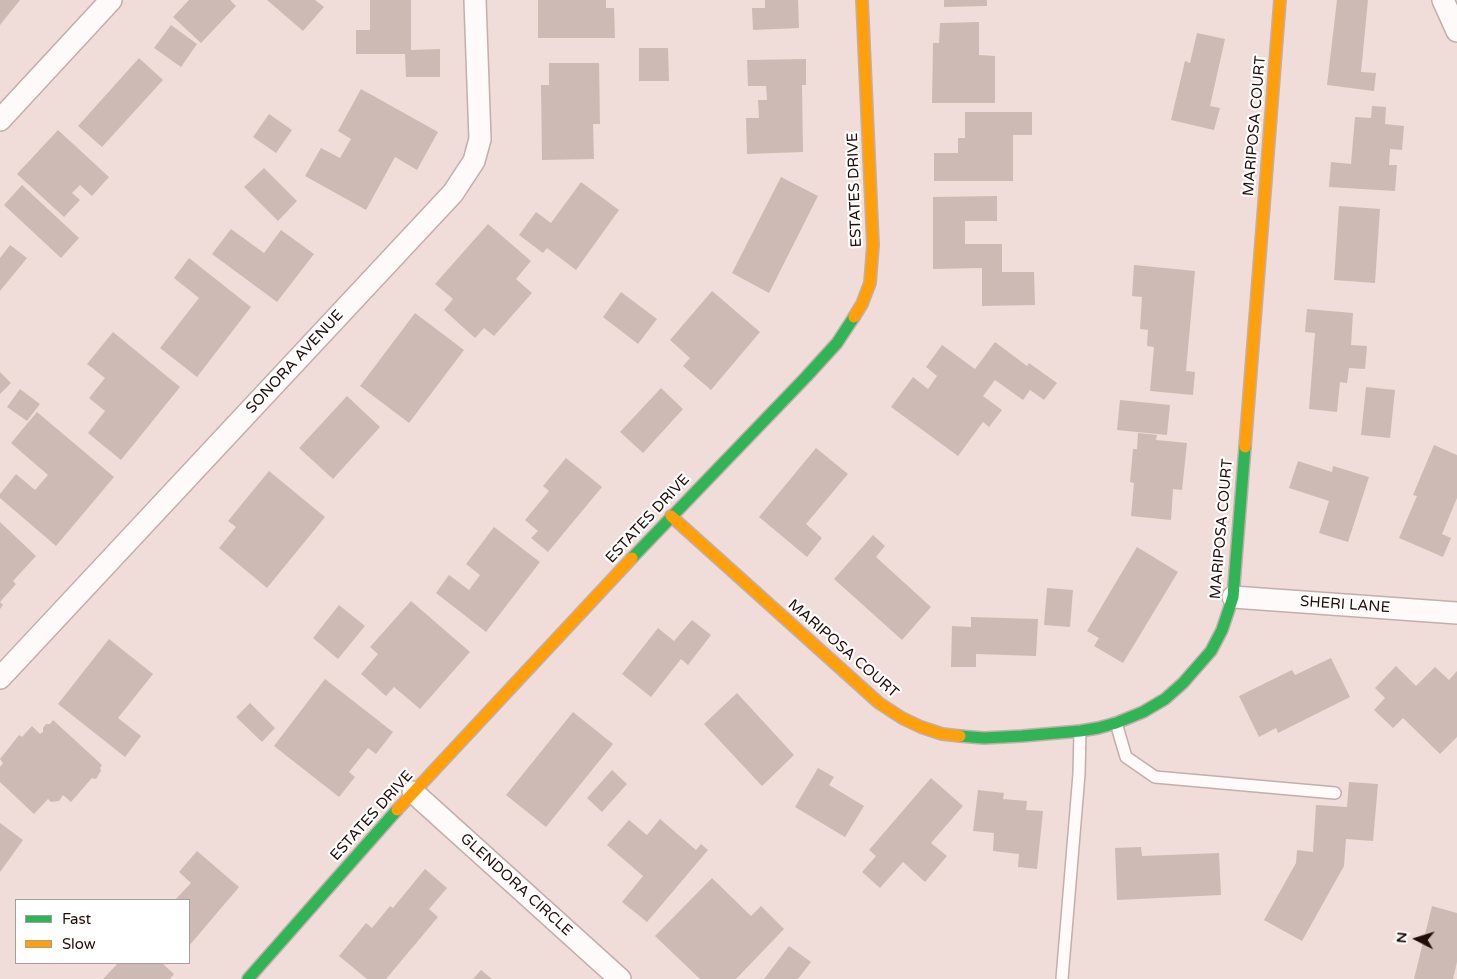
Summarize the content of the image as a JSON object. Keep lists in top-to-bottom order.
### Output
{
  "streets": {
    "street": [
      "MARIPOSA COURT",
      "ESTATES DRIVE",
      "SONORA AVENUE",
      "SHERI LANE",
      "GLENDORA CIRCLE"
    ]
  },
  "crossings": [
    ["MARIPOSA COURT", "ESTATES DRIVE"],
    ["MARIPOSA COURT", "SHERI LANE"],
    ["ESTATES DRIVE", "GLENDORA CIRCLE"]
  ],
  "legend": ["Fast", "Slow"],
  "north": "left"
}
